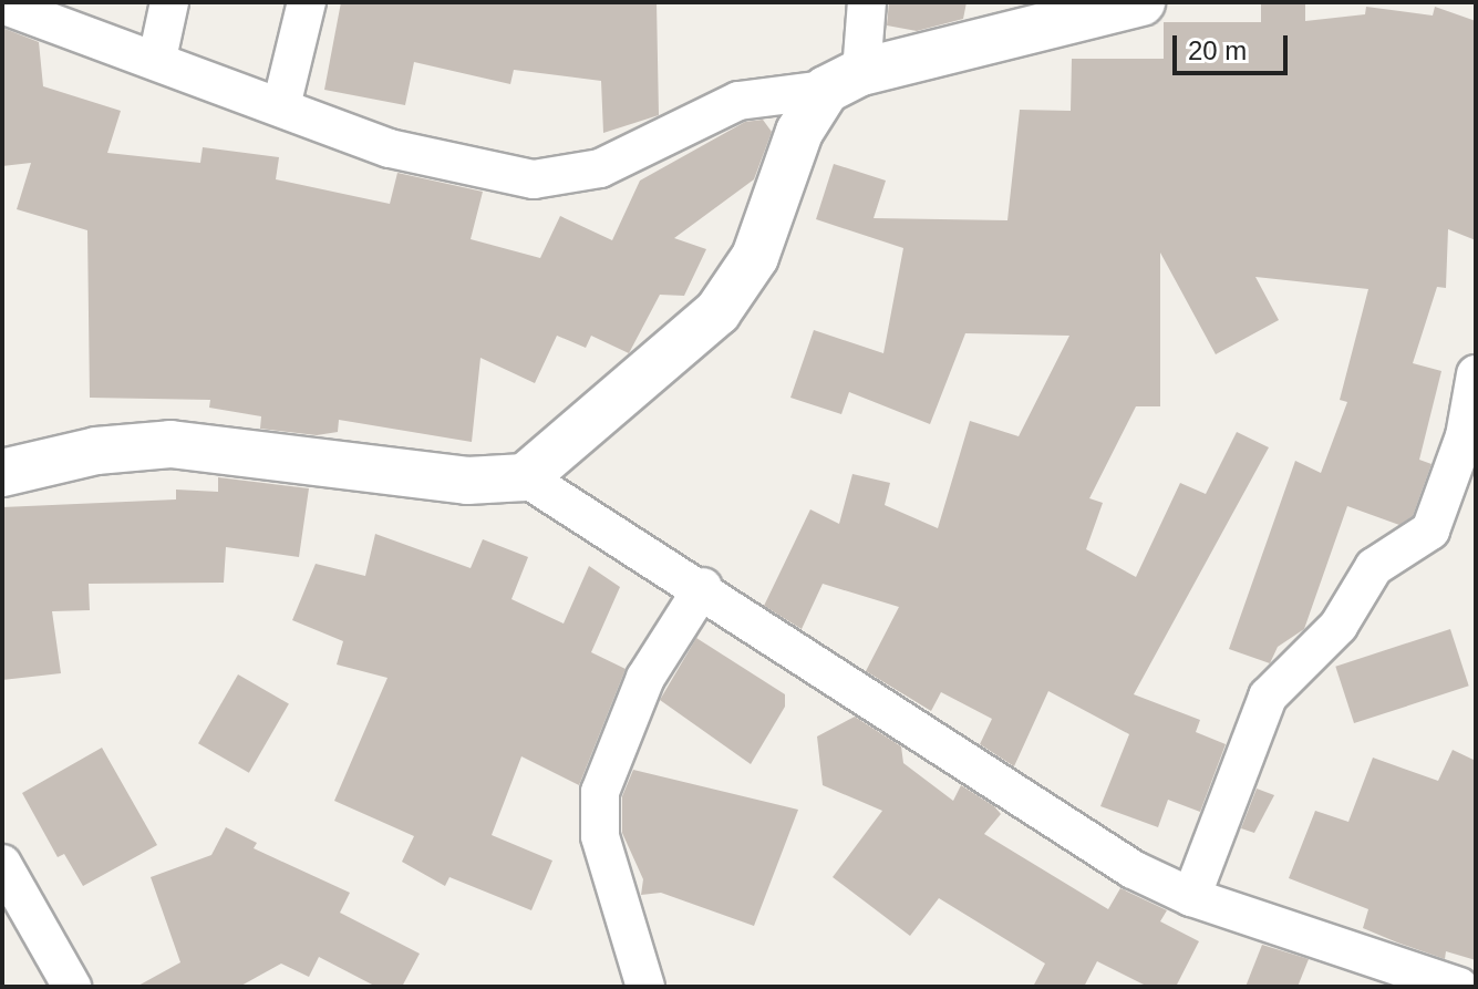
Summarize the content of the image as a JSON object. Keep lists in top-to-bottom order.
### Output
{
  "scale_bar": "20 m"
}
